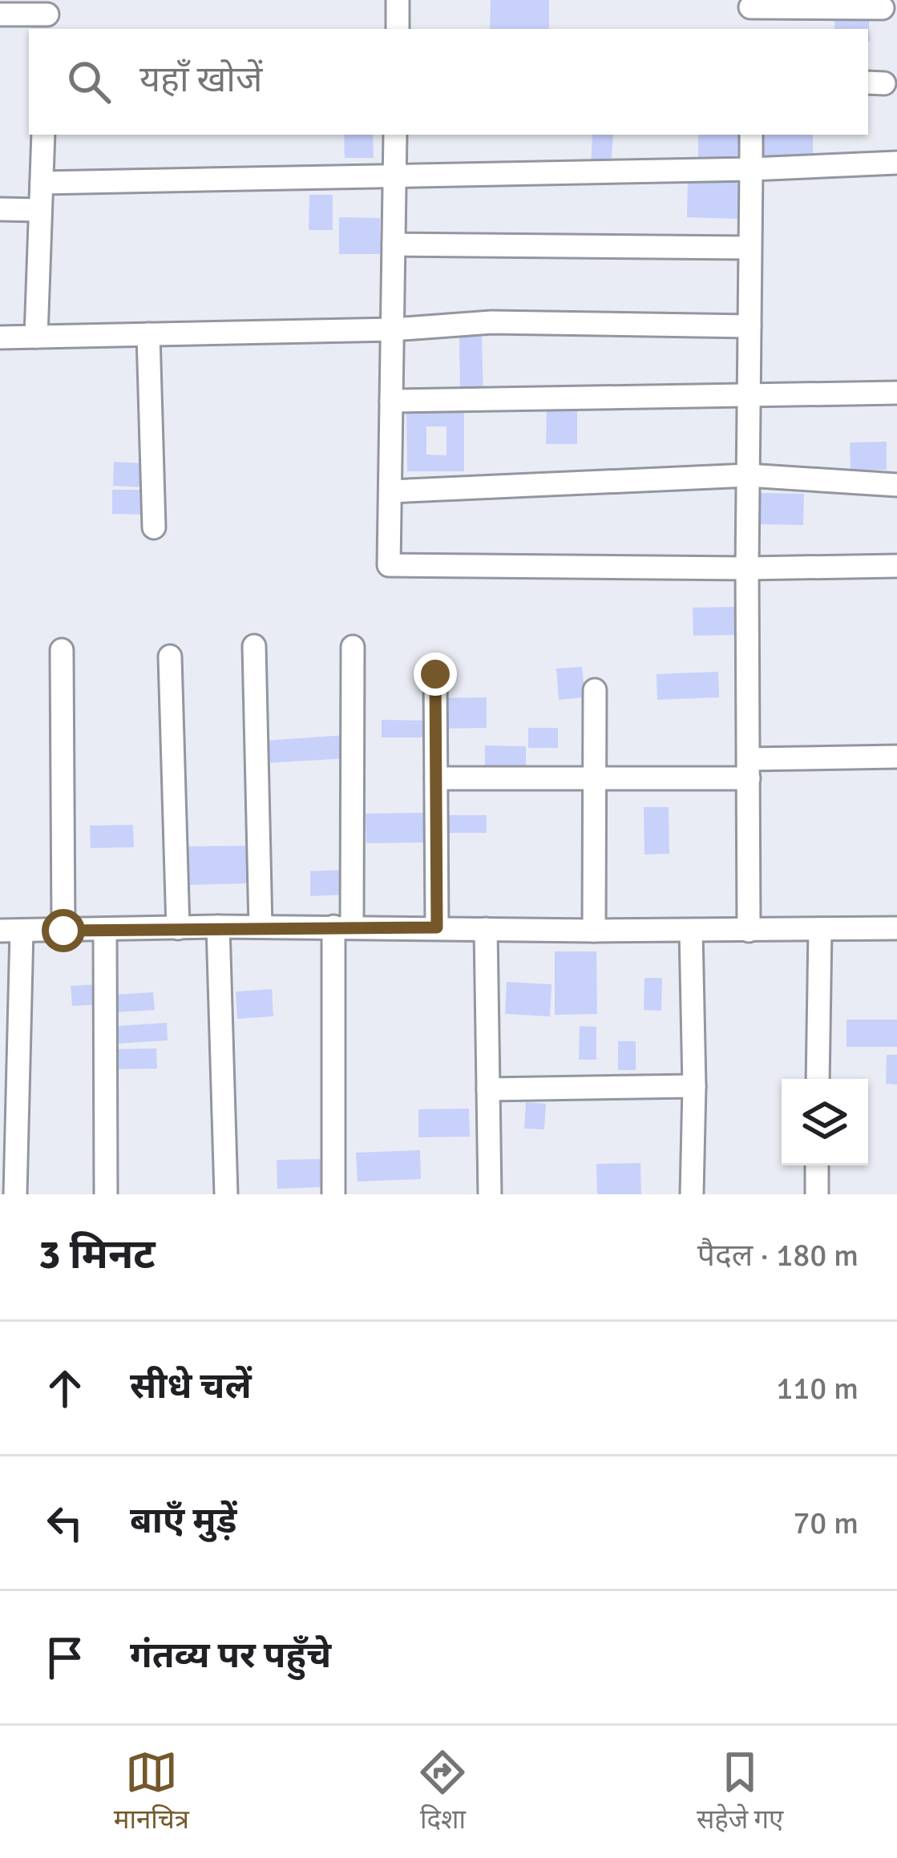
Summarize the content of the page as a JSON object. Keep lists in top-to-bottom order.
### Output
{
  "page": {
    "search": "यहाँ खोजें",
    "heading": ["3 मिनट", "पैदल · 180 m"],
    "list": [
      ["सीधे चलें", "110 m"],
      ["बाएँ मुड़ें", "70 m"],
      "गंतव्य पर पहुँचे"
    ],
    "nav": ["मानचित्र", "दिशा", "सहेजे गए"]
  }
}
